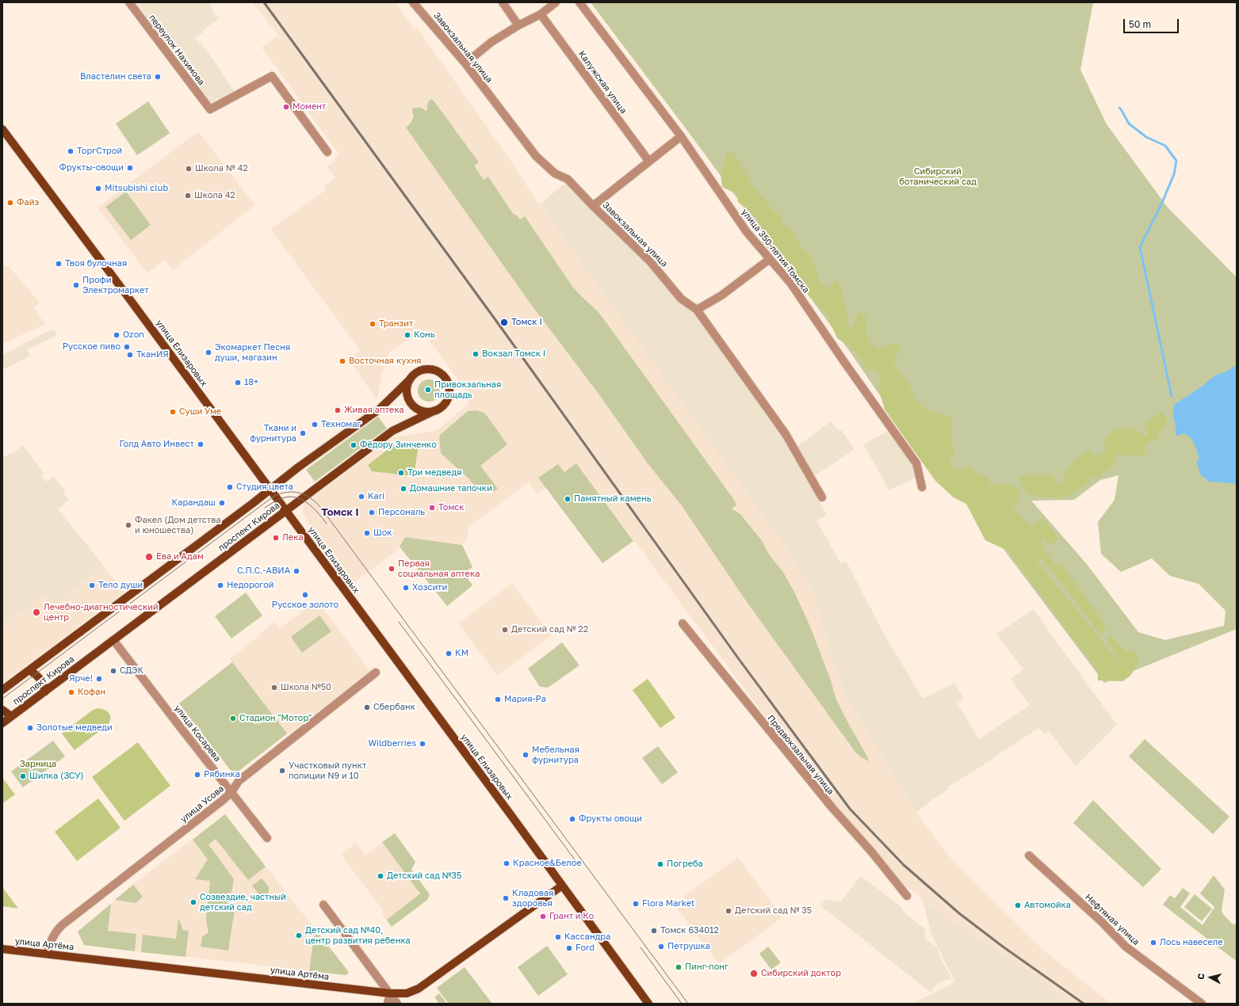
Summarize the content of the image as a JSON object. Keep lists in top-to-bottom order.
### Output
{
  "streets": {
    "main road": ["улица Елизаровых", "проспект Кирова", "улица Артёма"],
    "street": [
      "Завокзальная улица",
      "переулок Нахимова",
      "Калужская улица",
      "улица 350-летия Томска",
      "улица Косарева",
      "Предвокзальная улица",
      "улица Усова",
      "Нефтяная улица"
    ]
  },
  "crossings": [
    ["улица Елизаровых", "проспект Кирова"],
    ["улица Елизаровых", "улица Артёма"],
    ["проспект Кирова", "улица Косарева"],
    ["улица Косарева", "улица Усова"],
    ["улица Усова", "улица Артёма"]
  ],
  "districts": ["Томск I"],
  "parks": ["Сибирский ботанический сад", "Зарница"],
  "places": [
    "Властелин света",
    "Момент",
    "ТоргСтрой",
    "Фрукты-овощи",
    "Школа № 42",
    "Mitsubishi club",
    "Школа 42",
    "Файз",
    "Твоя булочная",
    "Профи Электромаркет",
    "Томск I",
    "Транзит",
    "Ozon",
    "Конь",
    "Русское пиво",
    "Экомаркет Песня души, магазин",
    "Вокзал Томск I",
    "ТканИЯ",
    "Восточная кухня",
    "18+",
    "Привокзальная площадь",
    "Живая аптека",
    "Суши Уме",
    "Техномаг",
    "Ткани и фурнитура",
    "Голд Авто Инвест",
    "Фёдору Зинченко",
    "Три медведя",
    "Студия цвета",
    "Домашние тапочки",
    "Kari",
    "Памятный камень",
    "Карандаш",
    "Томск",
    "Персональ",
    "Факел (Дом детства и юношества)",
    "Шок",
    "Лека",
    "Ева и Адам",
    "Первая социальная аптека",
    "С.П.С.-АВИА",
    "Тело души",
    "Недорогой",
    "Хозсити",
    "Русское золото",
    "Лечебно-диагностический центр",
    "Детский сад № 22",
    "КМ",
    "СДЭК",
    "Ярче!",
    "Школа №50",
    "Кофан",
    "Мария-Ра",
    "Сбербанк",
    "Стадион \"Мотор\"",
    "Золотые медведи",
    "Wildberries",
    "Мебельная фурнитура",
    "Участковый пункт полиции N9 и 10",
    "Рябинка",
    "Шилка (ЗСУ)",
    "Фрукты овощи",
    "Красное&Белое",
    "Погреба",
    "Детский сад №35",
    "Кладовая здоровья",
    "Созвездие, частный детский сад",
    "Flora Market",
    "Автомойка",
    "Детский сад № 35",
    "Грант и Ко",
    "Томск 634012",
    "Детский сад №40, центр развития ребенка",
    "Кассандра",
    "Лось навеселе",
    "Петрушка",
    "Ford",
    "Пинг-понг",
    "Сибирский доктор"
  ],
  "scale_bar": "50 m",
  "north": "left"
}
